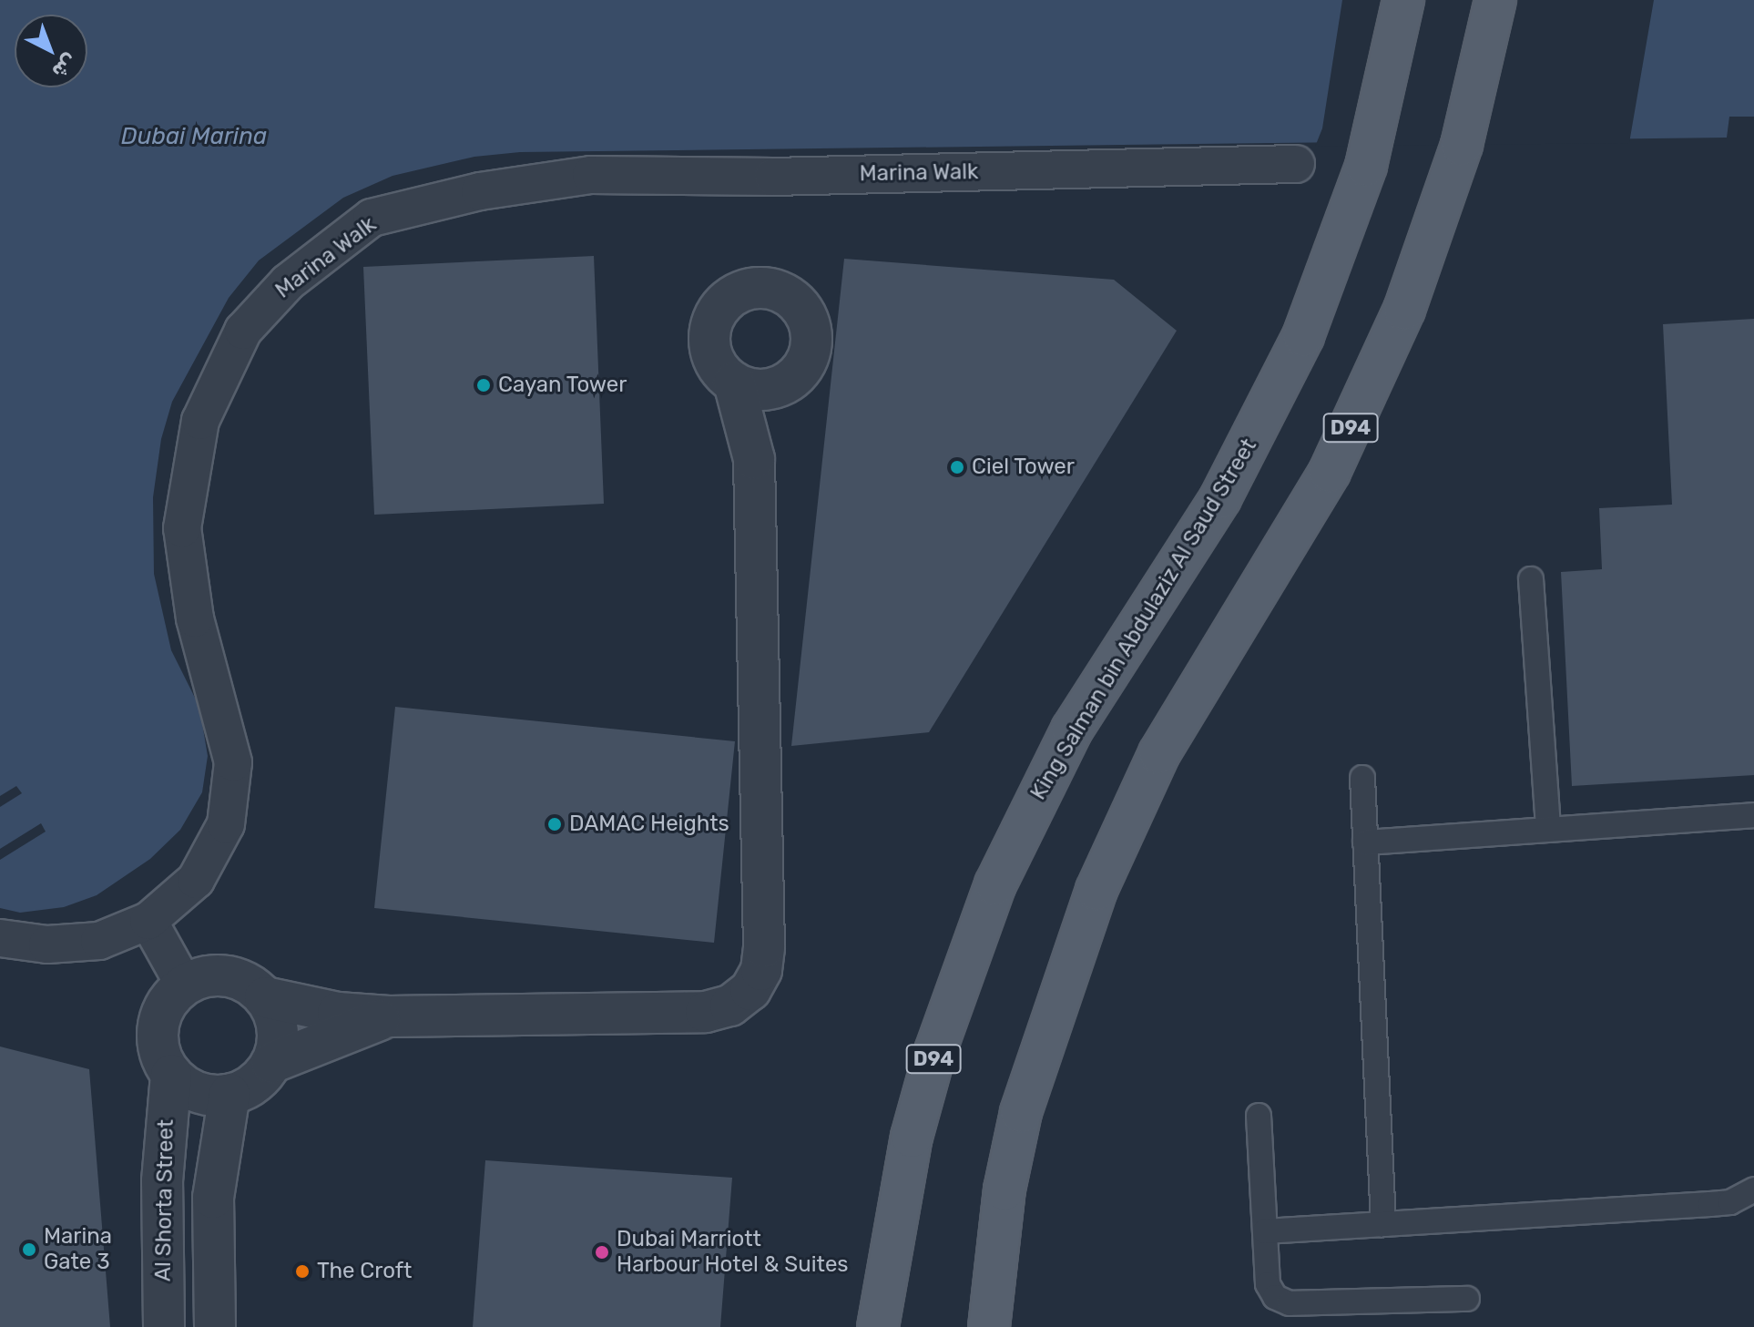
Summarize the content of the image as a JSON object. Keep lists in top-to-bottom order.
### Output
{
  "streets": {
    "main road": ["D94", "King Salman bin Abdulaziz Al Saud Street"],
    "street": ["Marina Walk", "Al Shorta Street"]
  },
  "water": ["Dubai Marina"],
  "places": [
    "Cayan Tower",
    "Ciel Tower",
    "DAMAC Heights",
    "Marina Gate 3",
    "Dubai Marriott Harbour Hotel & Suites",
    "The Croft"
  ],
  "north": "bottom right"
}
